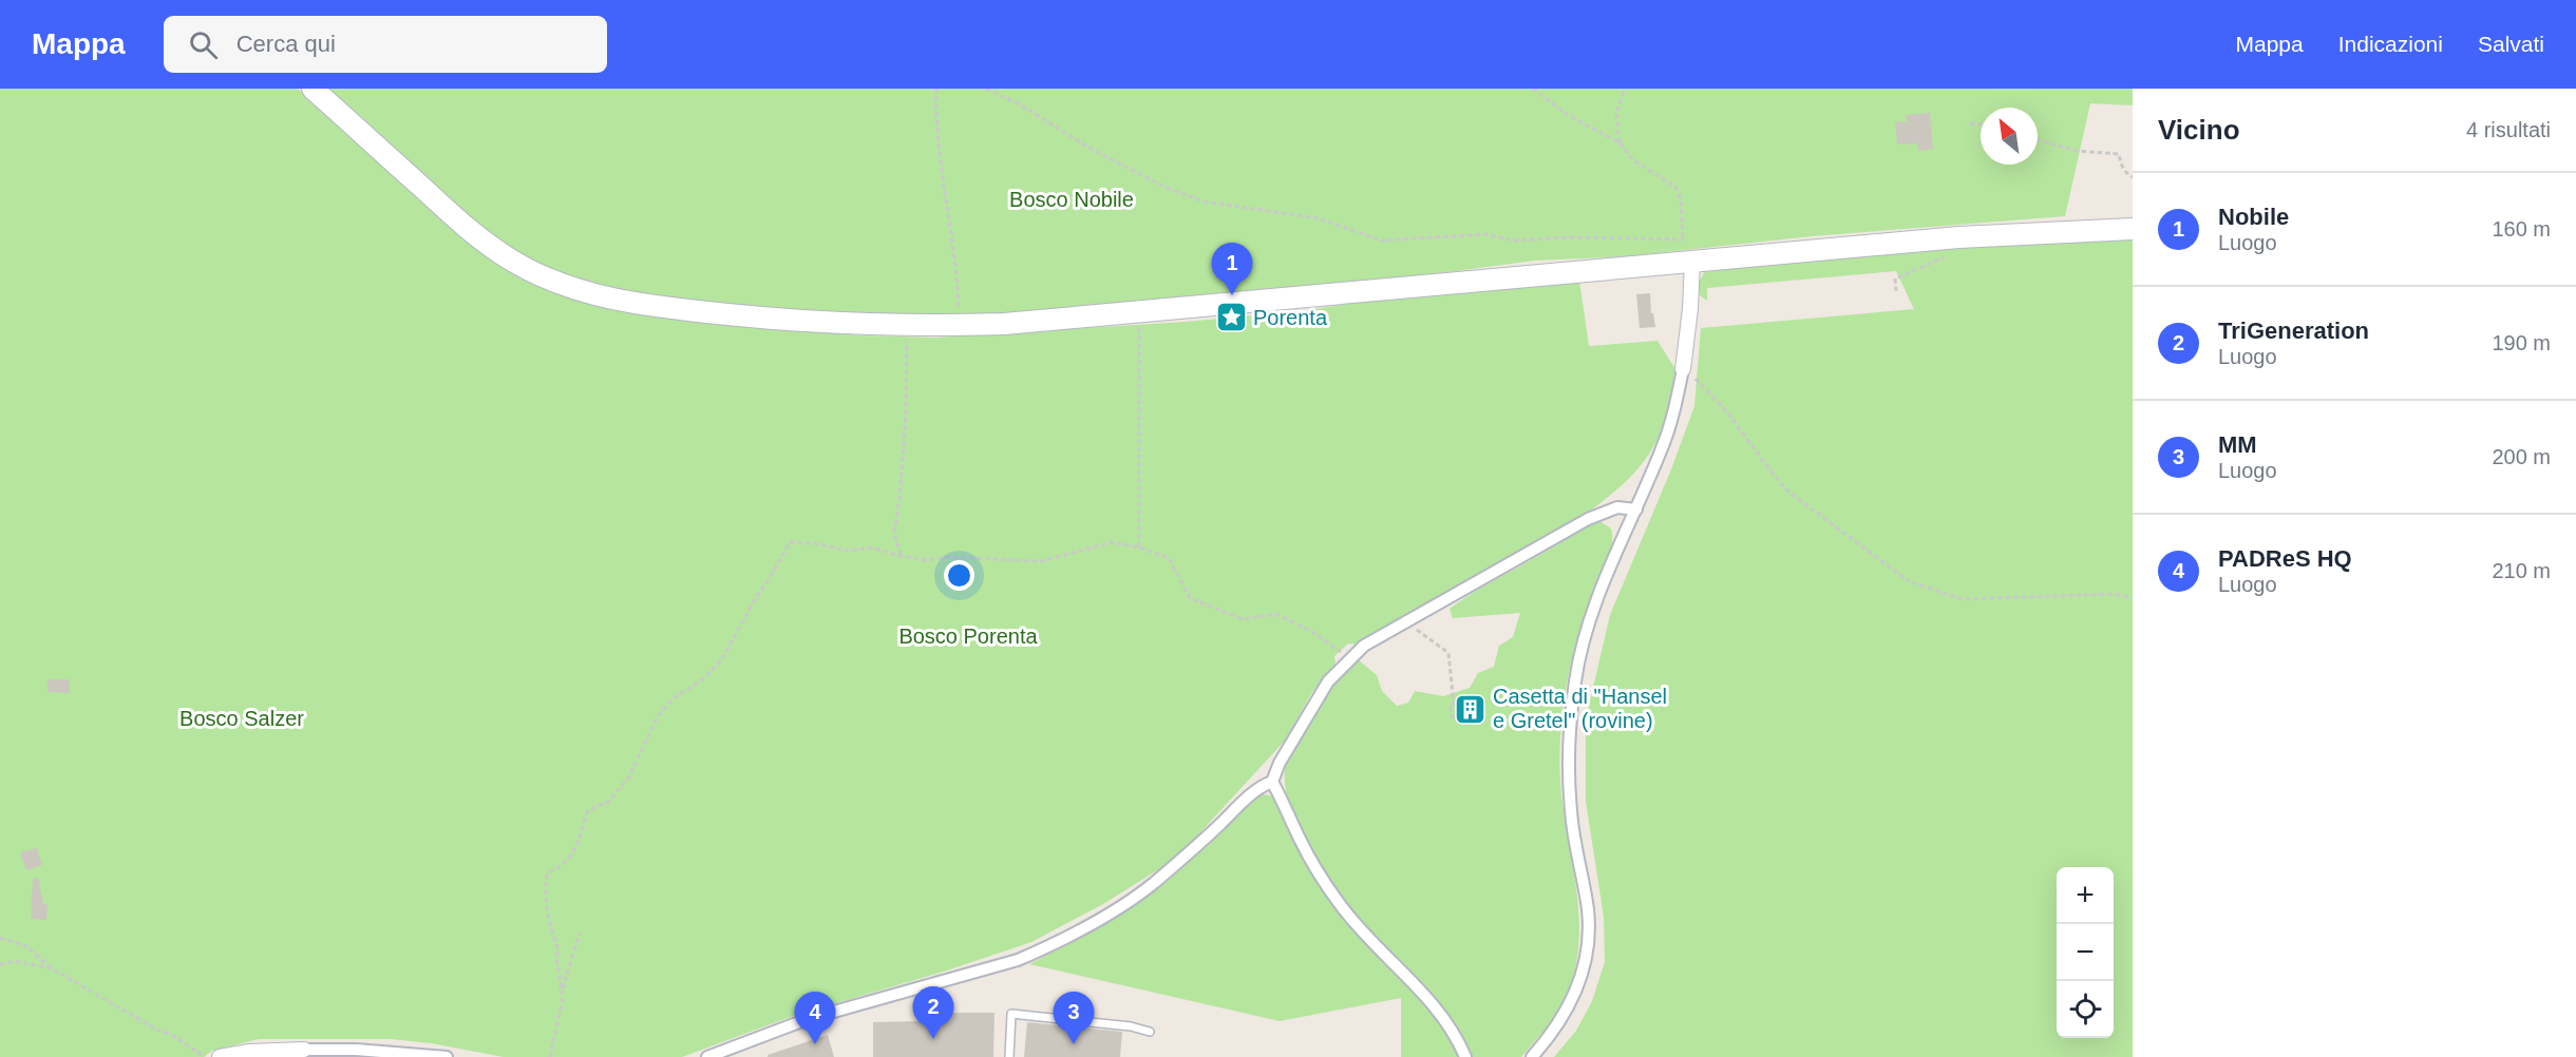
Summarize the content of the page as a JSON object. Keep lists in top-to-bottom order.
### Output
{
  "parks": ["Bosco Nobile", "Bosco Porenta", "Bosco Salzer"],
  "places": {
    "place": ["Porenta"],
    "building": ["Casetta di \"Hansel e Gretel\" (rovine)"]
  },
  "north": "top left",
  "page": {
    "header": "Mappa",
    "search": "Cerca qui",
    "nav": ["Mappa", "Indicazioni", "Salvati"],
    "heading": ["Vicino", "4 risultati"],
    "list": [
      {
        "mark": "1",
        "name": "Nobile",
        "note": "Luogo",
        "value": "160 m"
      },
      {
        "mark": "2",
        "name": "TriGeneration",
        "note": "Luogo",
        "value": "190 m"
      },
      {
        "mark": "3",
        "name": "MM",
        "note": "Luogo",
        "value": "200 m"
      },
      {
        "mark": "4",
        "name": "PADReS HQ",
        "note": "Luogo",
        "value": "210 m"
      }
    ],
    "pins": [
      "1",
      "2",
      "3",
      "4"
    ],
    "map_buttons": ["+", "−"]
  }
}
